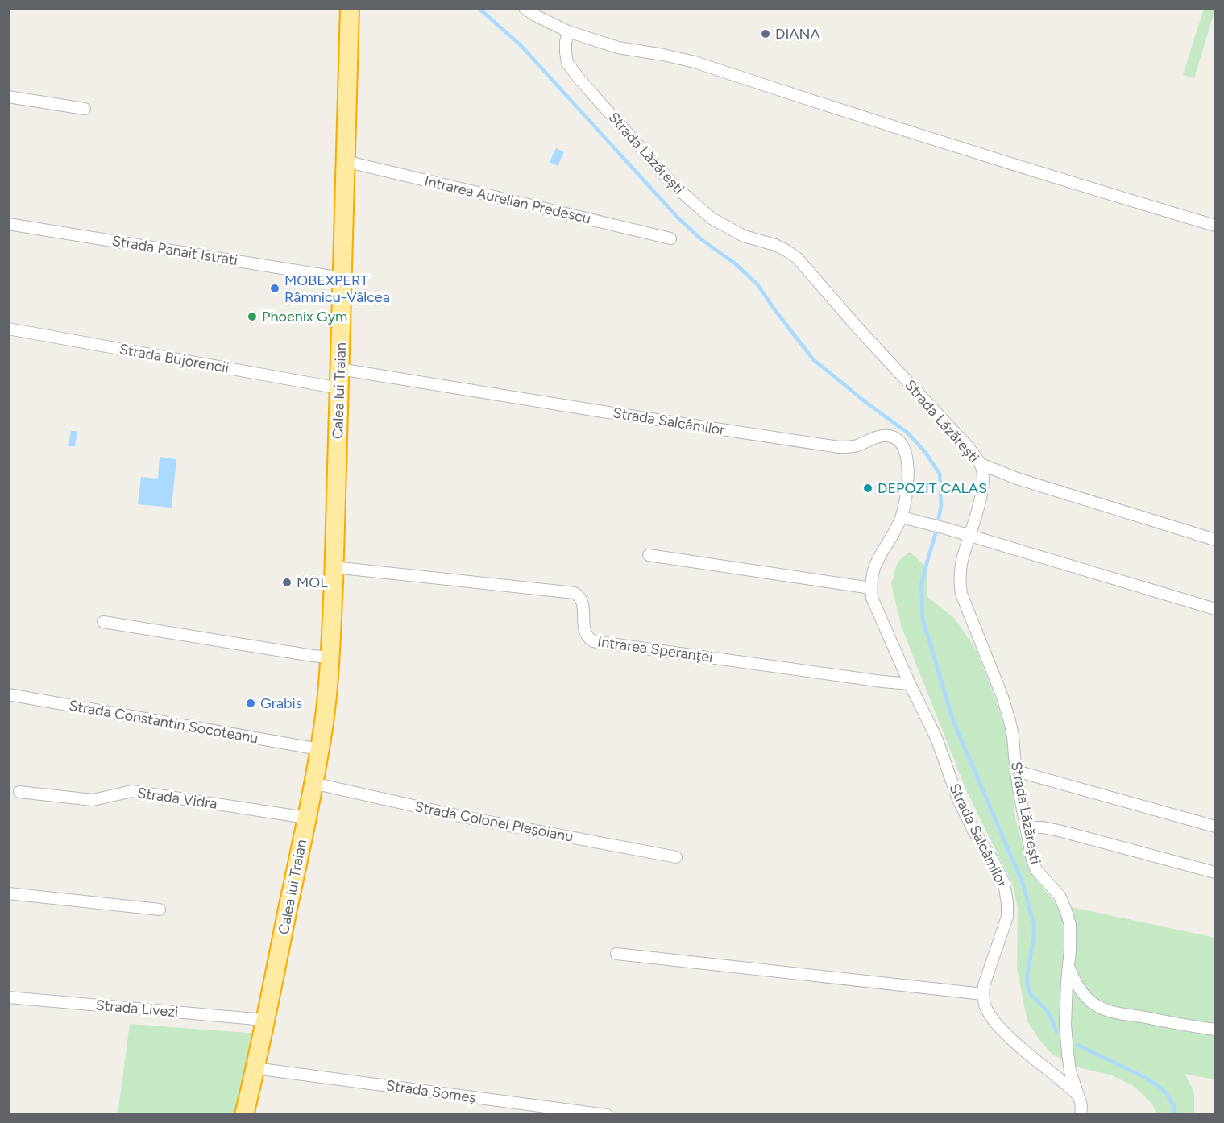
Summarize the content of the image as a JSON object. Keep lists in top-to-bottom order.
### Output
{
  "streets": {
    "highway": ["Calea lui Traian"],
    "street": [
      "Strada Lăzărești",
      "Intrarea Aurelian Predescu",
      "Strada Panait Istrati",
      "Strada Bujorencii",
      "Strada Salcâmilor",
      "Intrarea Speranței",
      "Strada Constantin Socoteanu",
      "Strada Vidra",
      "Strada Colonel Pleșoianu",
      "Strada Livezi",
      "Strada Someș"
    ]
  },
  "crossings": [
    ["Intrarea Aurelian Predescu", "Calea lui Traian"],
    ["Strada Panait Istrati", "Calea lui Traian"],
    ["Strada Bujorencii", "Calea lui Traian"],
    ["Calea lui Traian", "Strada Salcâmilor"],
    ["Calea lui Traian", "Intrarea Speranței"],
    ["Calea lui Traian", "Strada Constantin Socoteanu"],
    ["Calea lui Traian", "Strada Vidra"],
    ["Calea lui Traian", "Strada Colonel Pleșoianu"],
    ["Calea lui Traian", "Strada Livezi"],
    ["Calea lui Traian", "Strada Someș"],
    ["Strada Salcâmilor", "Intrarea Speranței"]
  ],
  "places": [
    "DIANA",
    "MOBEXPERT Râmnicu-Vâlcea",
    "Phoenix Gym",
    "DEPOZIT CALAS",
    "MOL",
    "Grabis"
  ]
}
